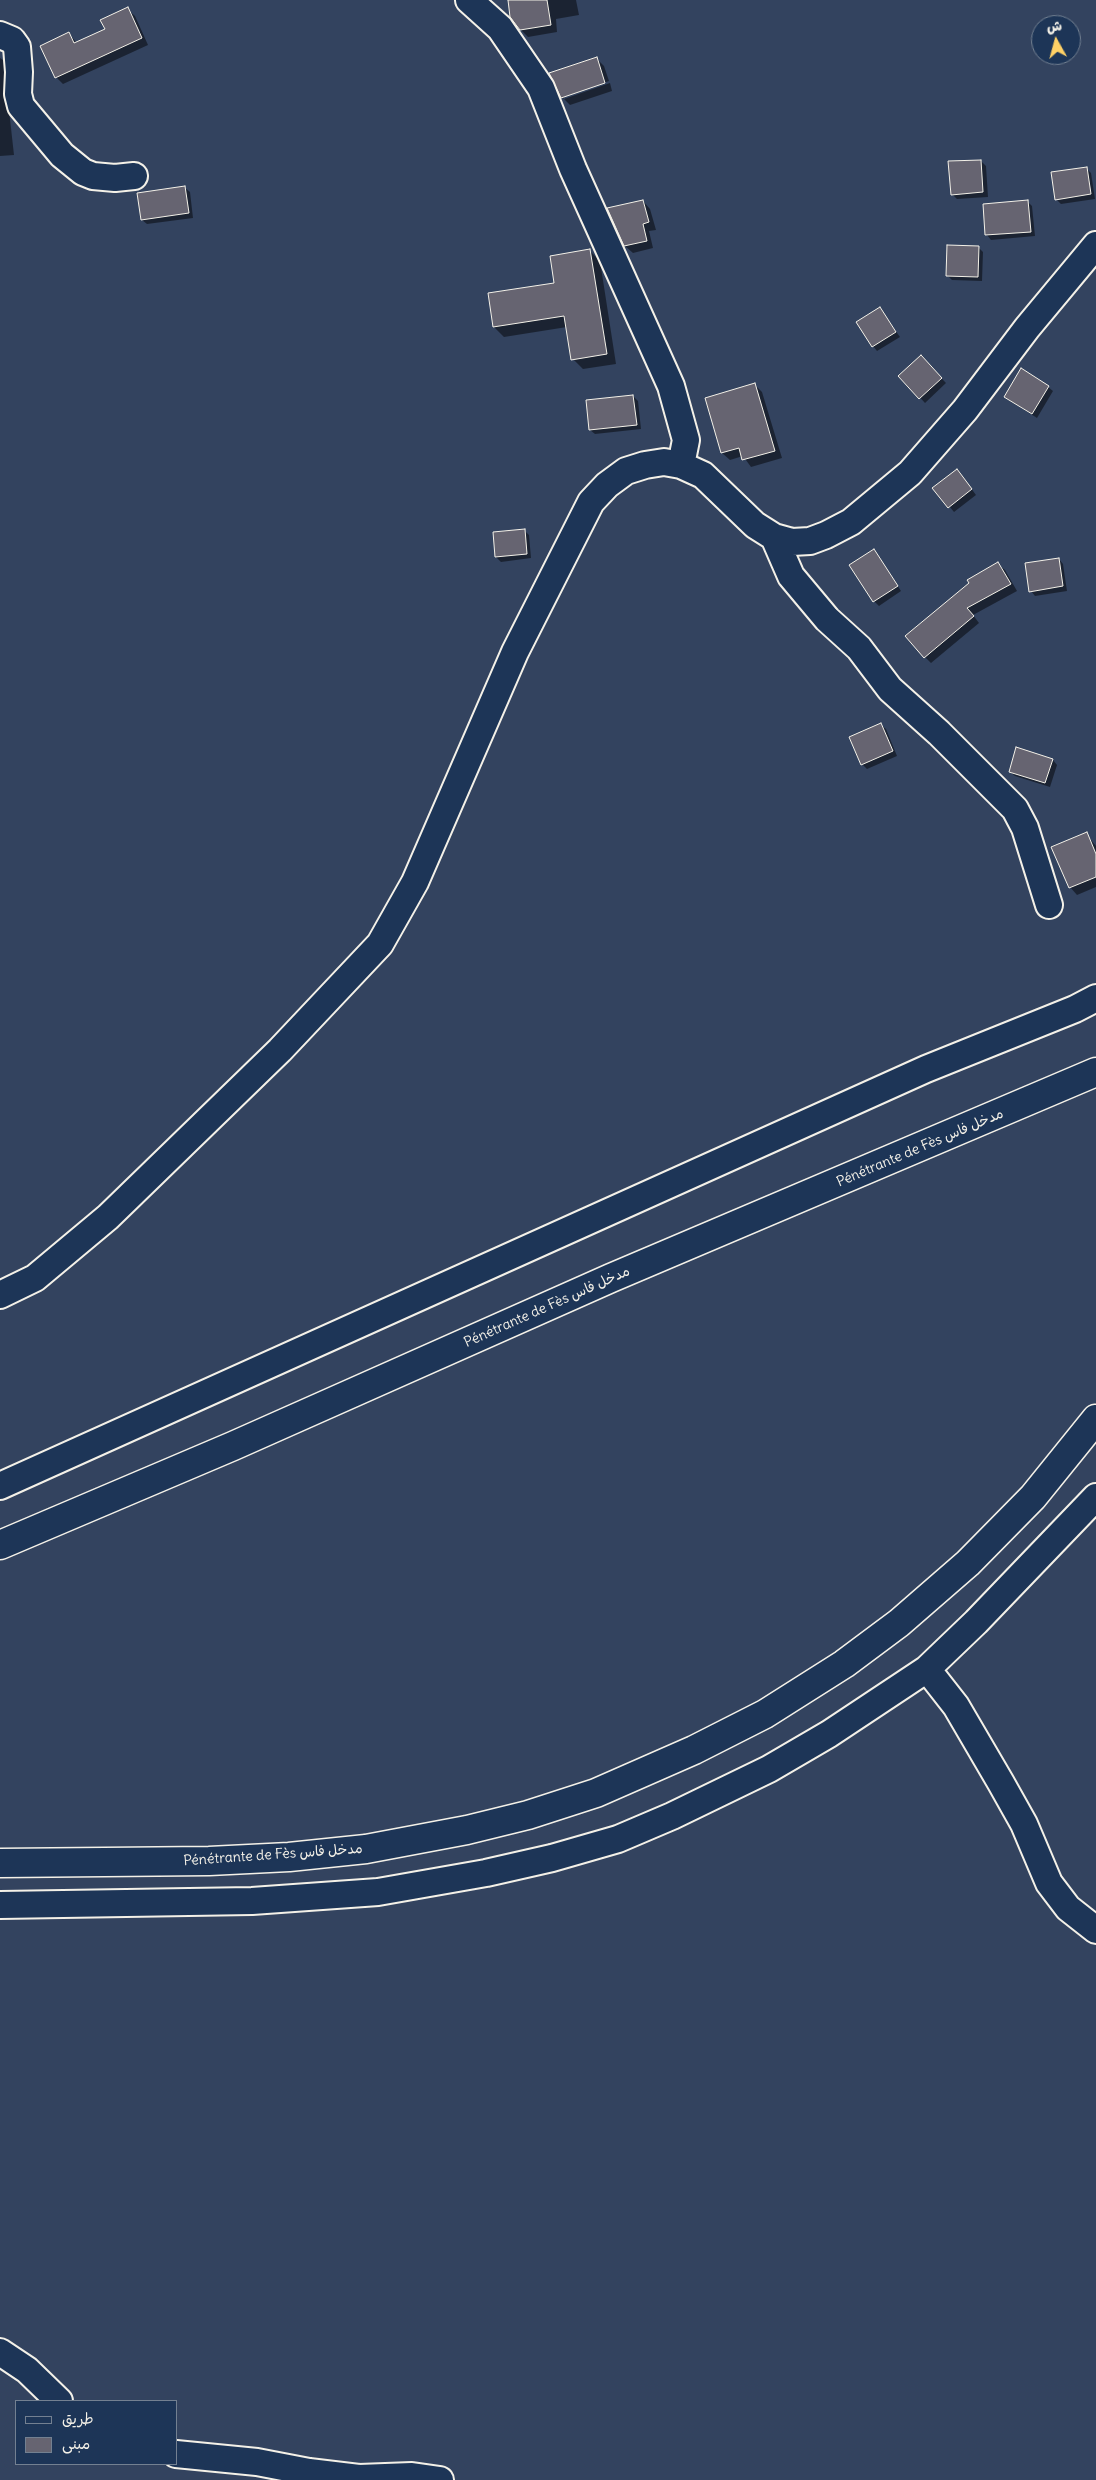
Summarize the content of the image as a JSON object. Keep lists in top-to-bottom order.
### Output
{
  "streets": {
    "highway": ["Pénétrante de Fès مدخل فاس"]
  },
  "legend": ["طريق", "مبنى"],
  "north": "top"
}
